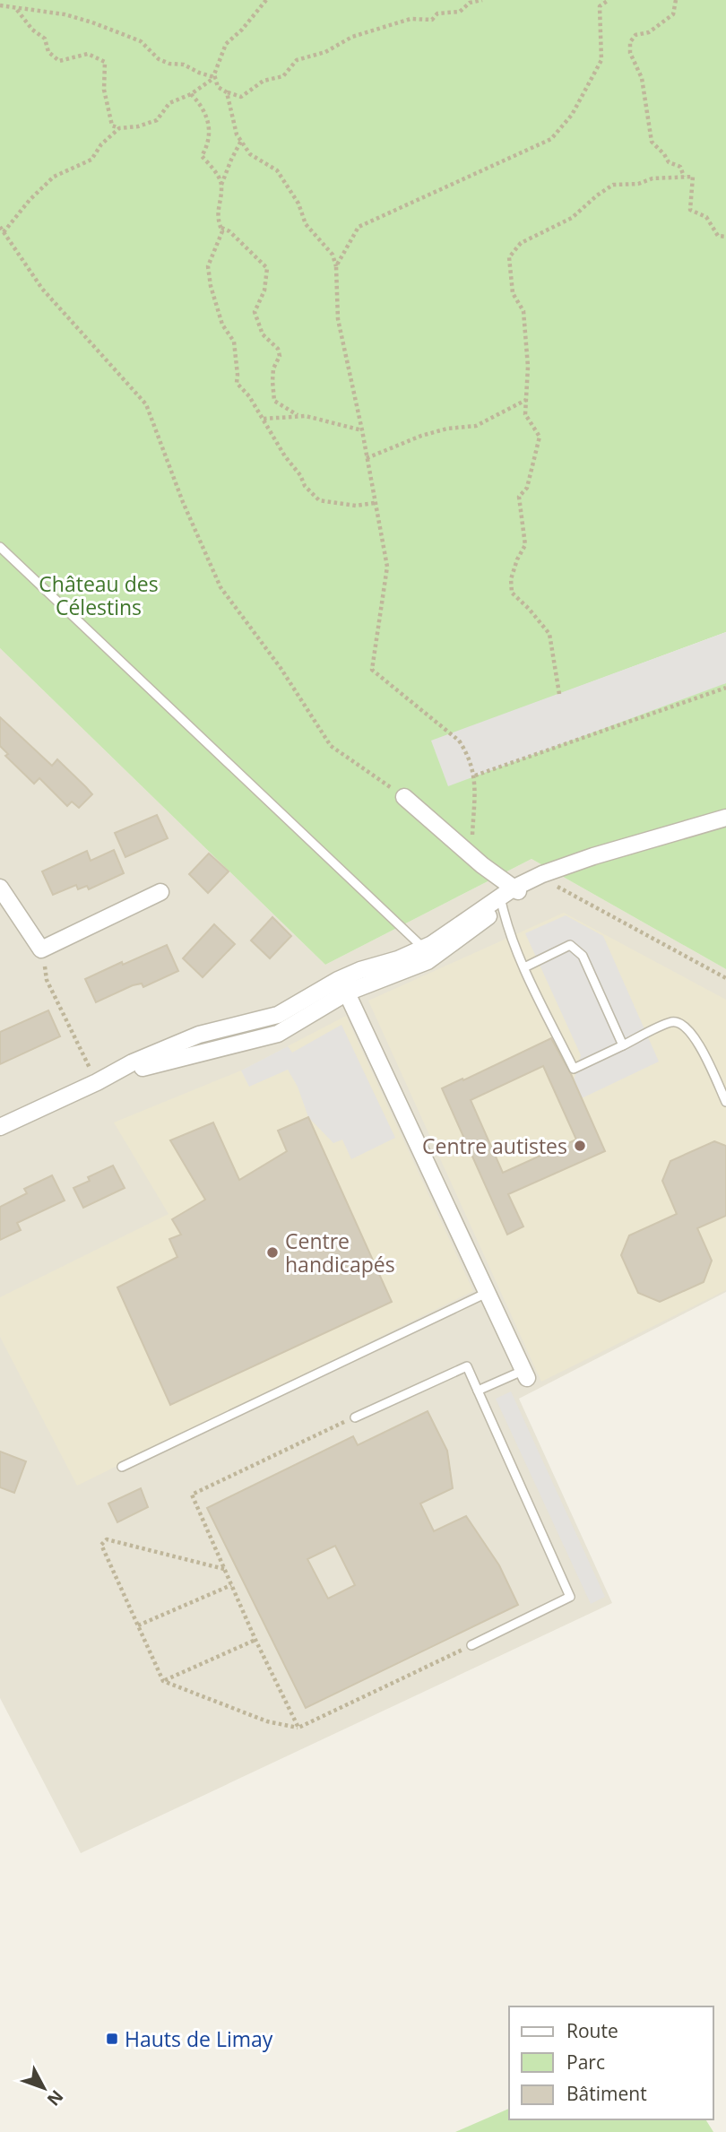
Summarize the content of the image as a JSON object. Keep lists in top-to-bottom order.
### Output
{
  "parks": ["Château des Célestins"],
  "places": {
    "other": ["Centre autistes", "Centre handicapés"],
    "transit": ["Hauts de Limay"]
  },
  "legend": ["Route", "Parc", "Bâtiment"],
  "north": "bottom right"
}
